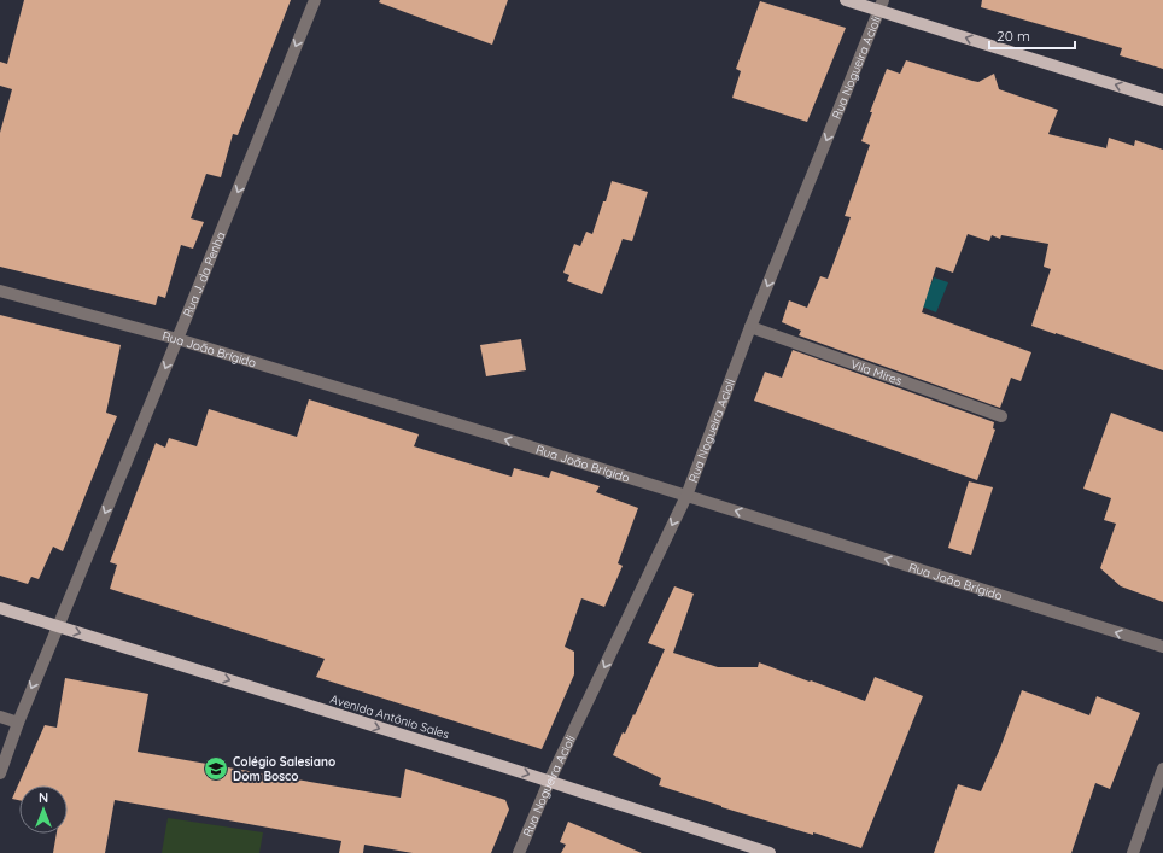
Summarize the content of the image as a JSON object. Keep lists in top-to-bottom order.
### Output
{
  "streets": {
    "main road": ["Avenida Antônio Sales"],
    "street": [
      "Rua Nogueira Acioli",
      "Rua J. da Penha",
      "Rua João Brígido",
      "Vila Mires"
    ]
  },
  "crossings": [
    ["Rua Nogueira Acioli", "Rua João Brígido"],
    ["Rua Nogueira Acioli", "Vila Mires"],
    ["Rua Nogueira Acioli", "Avenida Antônio Sales"],
    ["Rua J. da Penha", "Rua João Brígido"],
    ["Rua J. da Penha", "Avenida Antônio Sales"]
  ],
  "one_way": [
    "Rua Nogueira Acioli",
    "Rua J. da Penha",
    "Rua João Brígido",
    "Avenida Antônio Sales"
  ],
  "places": {
    "school or university": ["Colégio Salesiano Dom Bosco"]
  },
  "scale_bar": "20 m",
  "north": "top"
}
